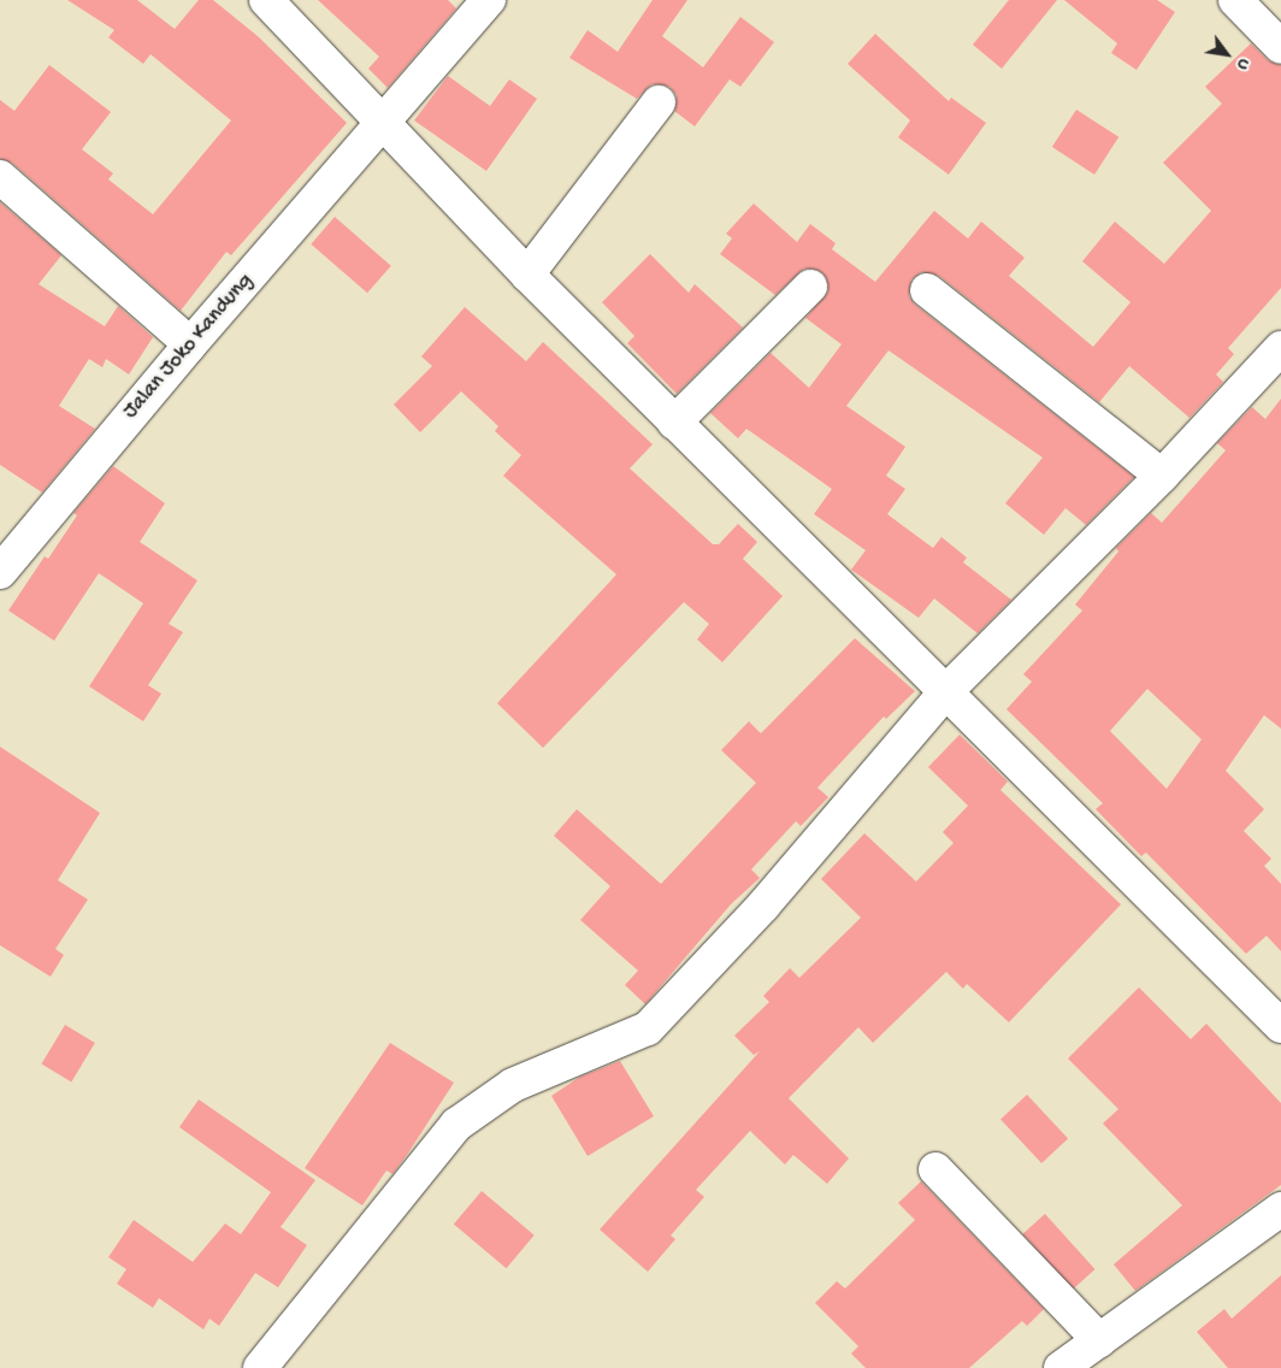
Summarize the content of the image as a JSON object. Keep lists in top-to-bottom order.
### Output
{
  "streets": {
    "street": ["Jalan Joko Kandung"]
  },
  "north": "bottom right"
}
